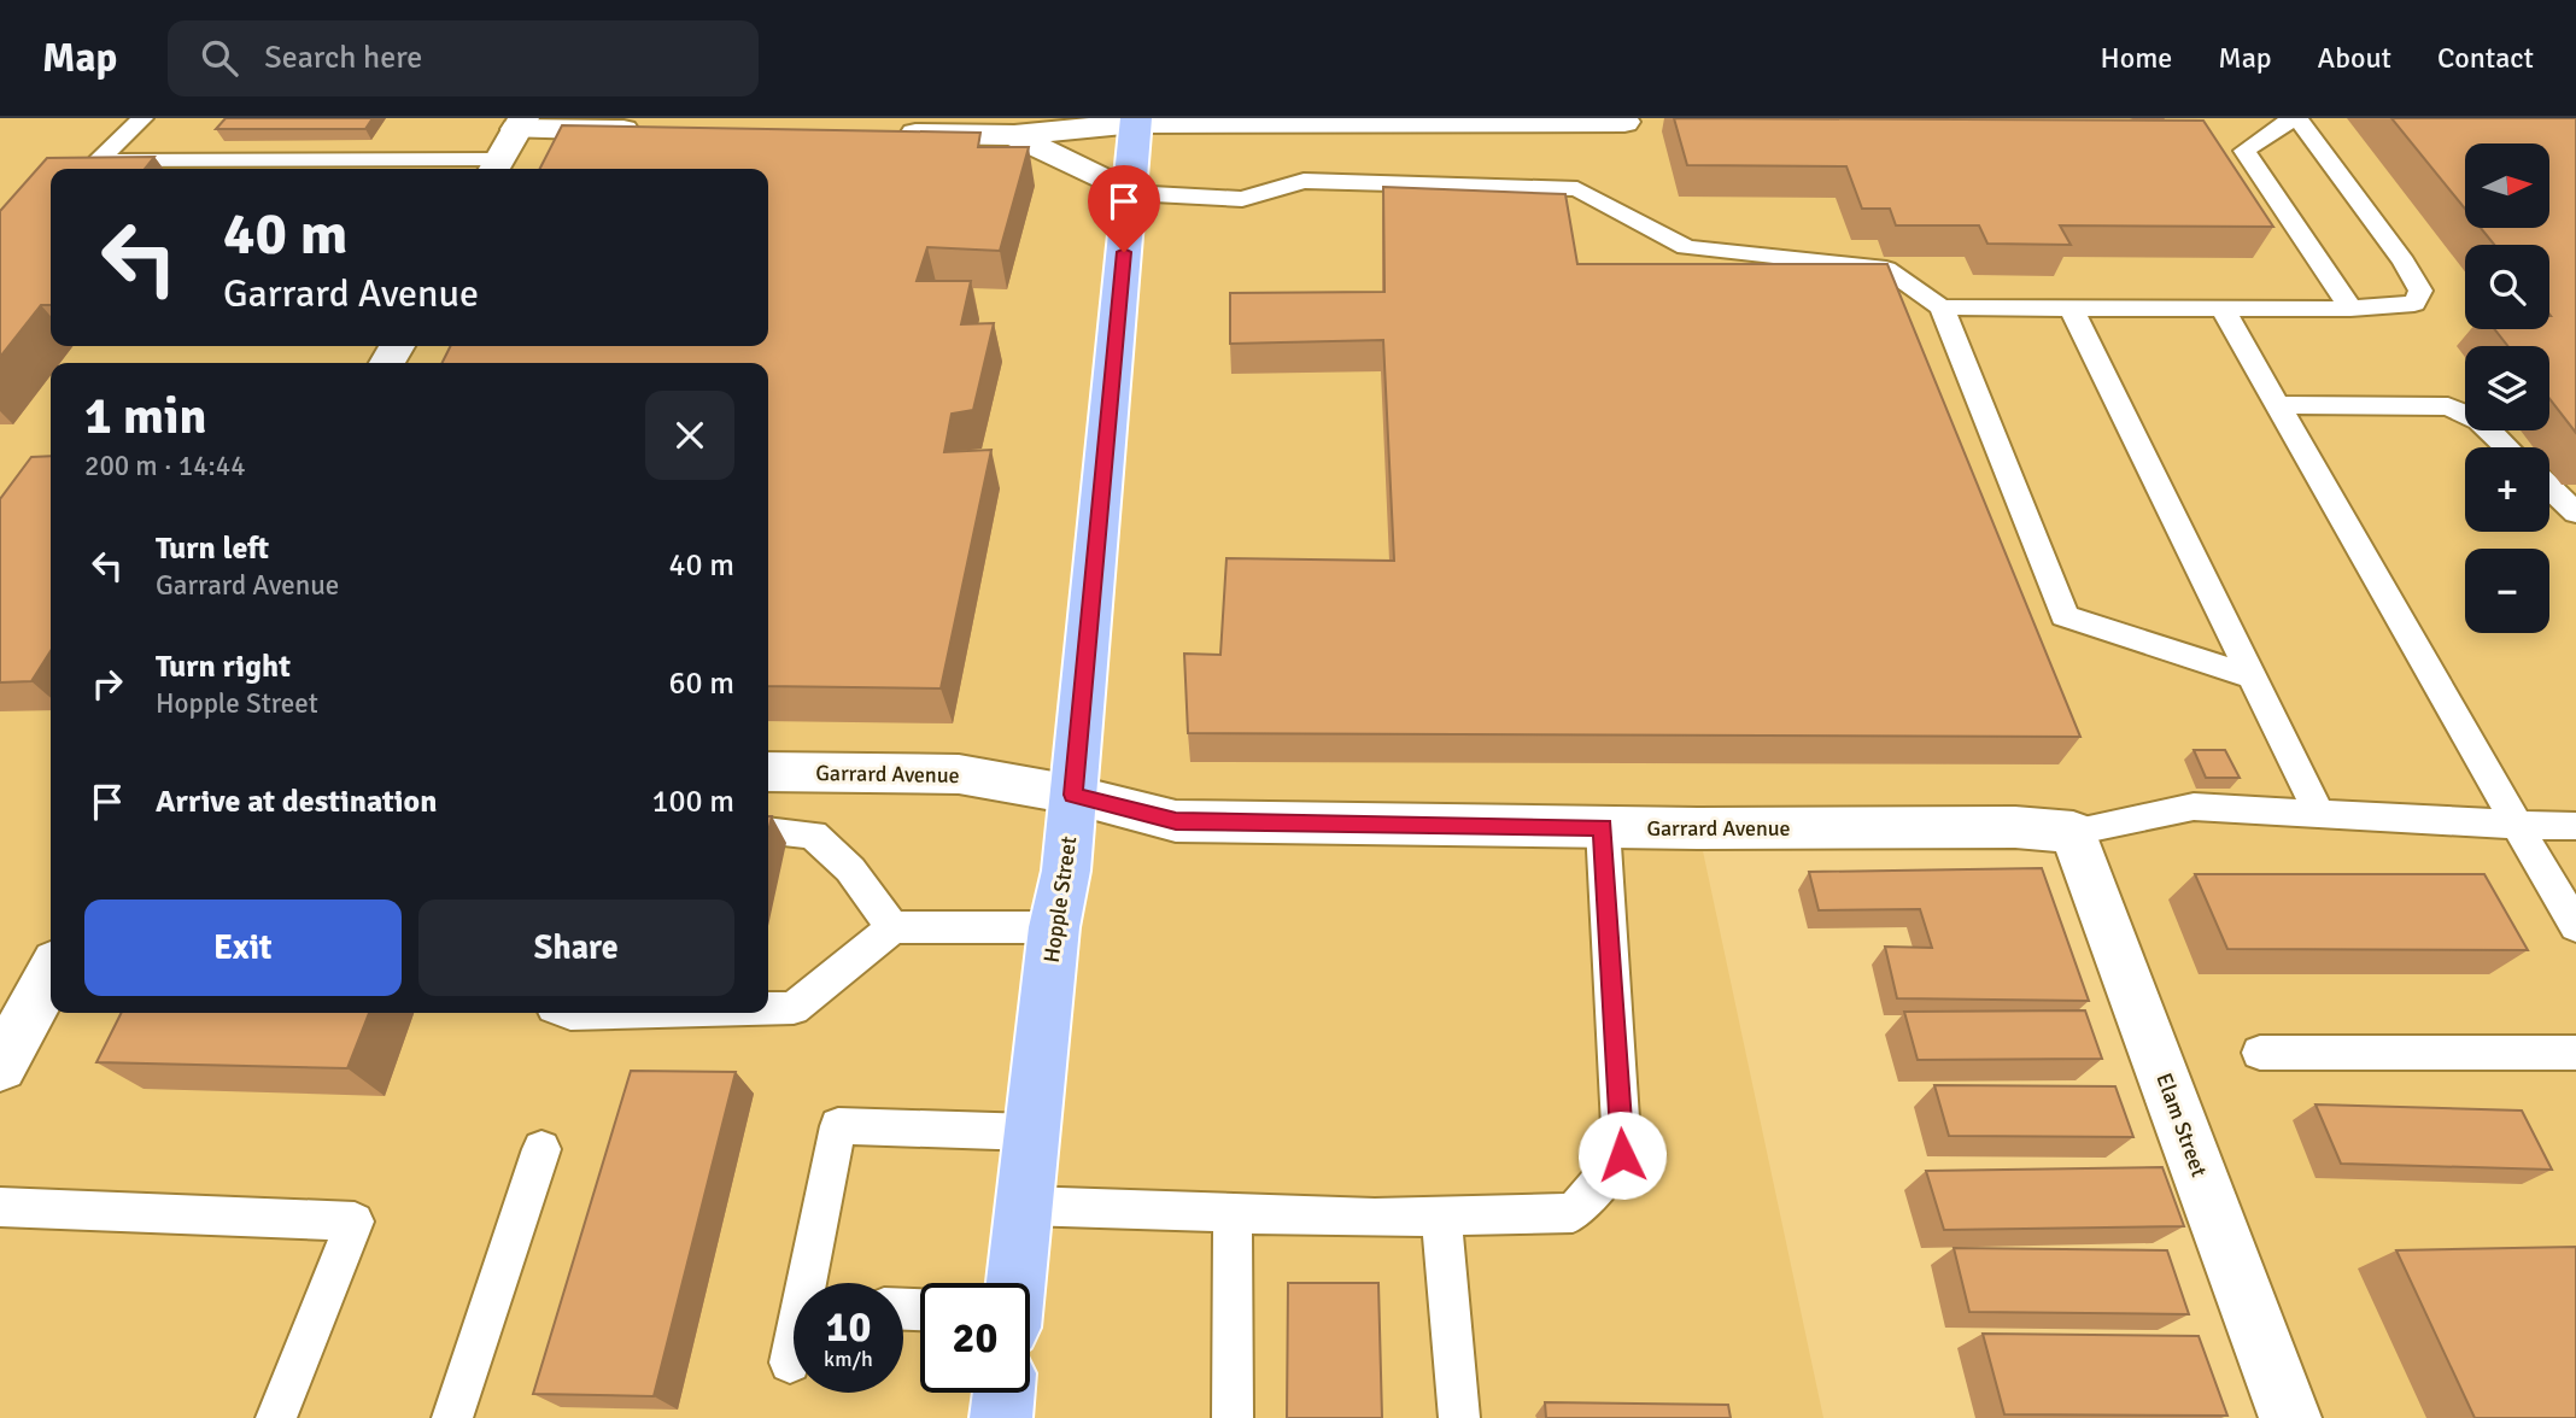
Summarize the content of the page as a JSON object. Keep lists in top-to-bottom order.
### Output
{
  "streets": {
    "main road": ["Hopple Street"],
    "street": ["Garrard Avenue", "Elam Street"]
  },
  "crossings": [
    ["Garrard Avenue", "Hopple Street"],
    ["Garrard Avenue", "Elam Street"]
  ],
  "north": "right",
  "page": {
    "header": "Map",
    "search": "Search here",
    "nav": [
      "Home",
      "Map",
      "About",
      "Contact"
    ],
    "map_buttons": ["+", "−"],
    "turn": ["40 m", "Garrard Avenue"],
    "heading": ["1 min", "200 m · 14:44"],
    "list": [
      {
        "name": "Turn left",
        "note": "Garrard Avenue",
        "value": "40 m"
      },
      {
        "name": "Turn right",
        "note": "Hopple Street",
        "value": "60 m"
      },
      {
        "name": "Arrive at destination",
        "value": "100 m"
      }
    ],
    "buttons": ["Exit", "Share"],
    "speed": "10 km/h",
    "limit": "20"
  }
}
